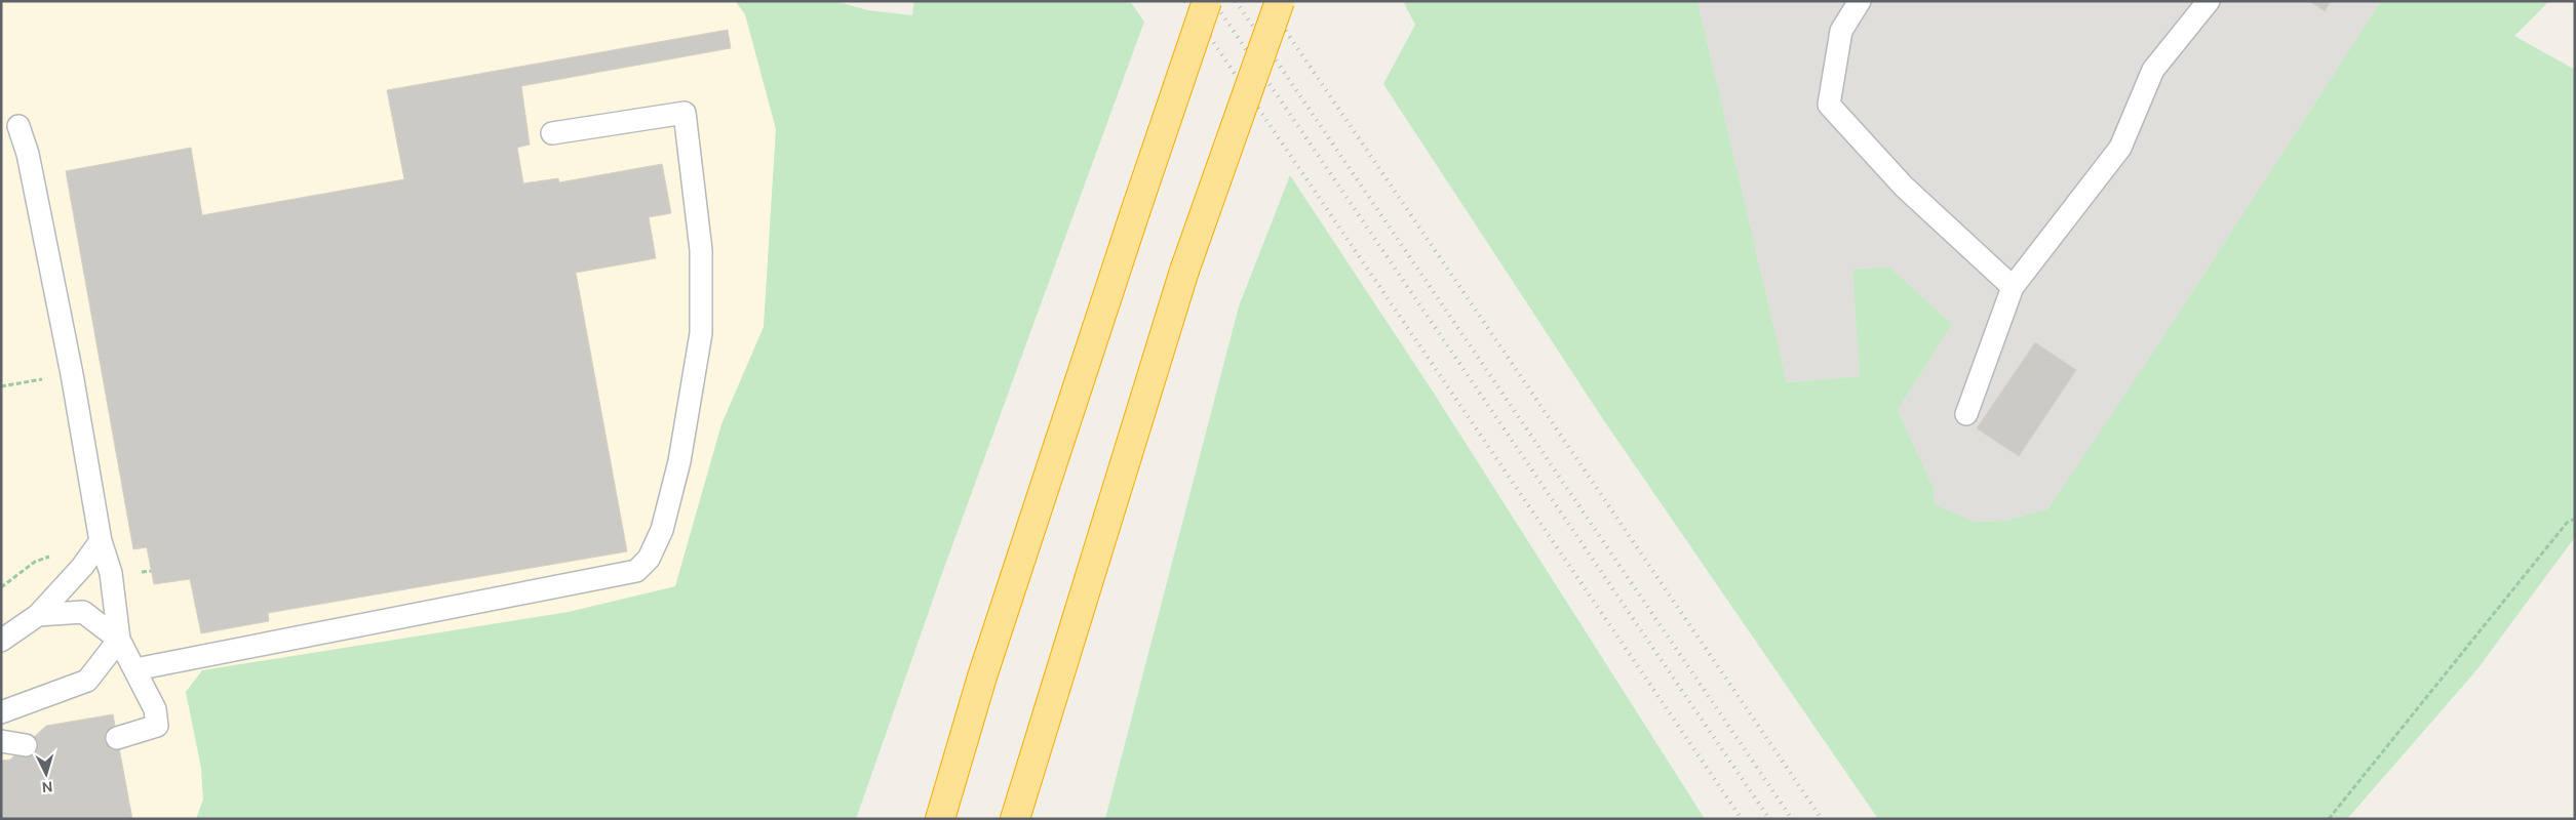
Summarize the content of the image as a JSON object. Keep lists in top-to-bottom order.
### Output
{
  "north": "bottom"
}
